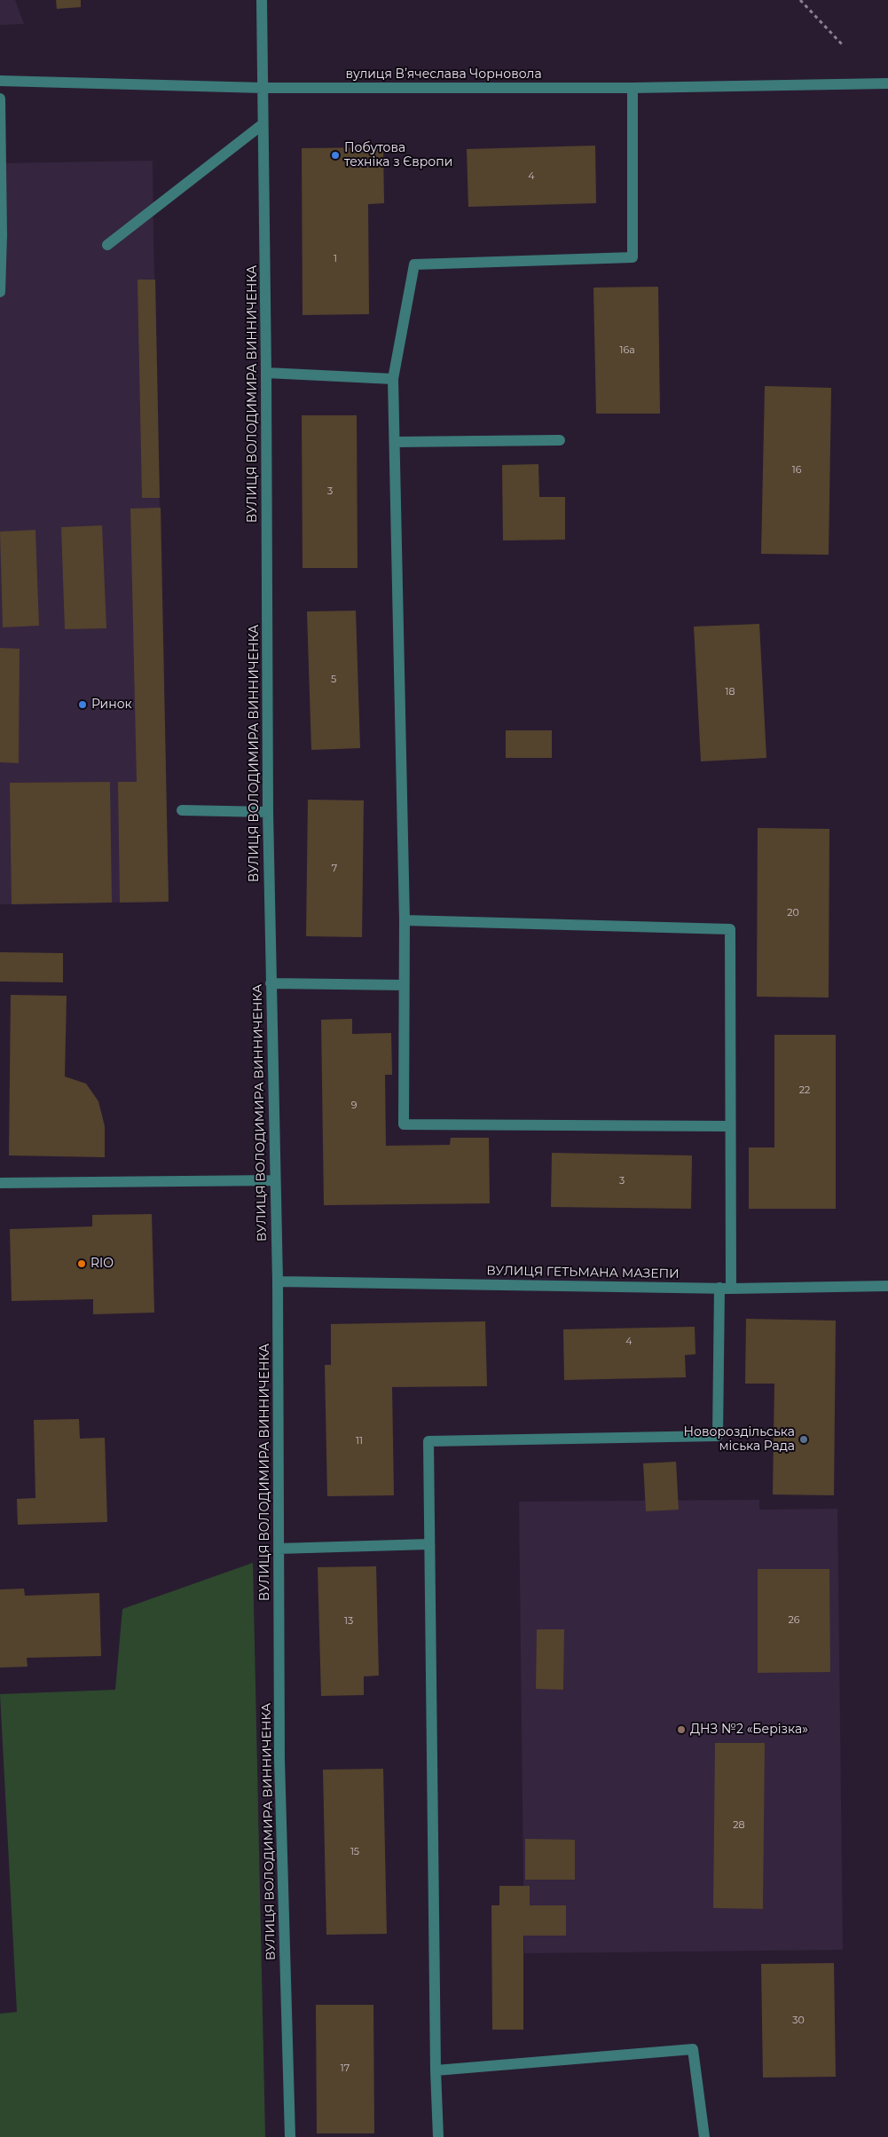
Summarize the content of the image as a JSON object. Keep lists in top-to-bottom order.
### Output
{
  "streets": {
    "street": ["вулиця Вʼячеслава Чорновола", "ВУЛИЦЯ ВОЛОДИМИРА ВИННИЧЕНКА", "ВУЛИЦЯ ГЕТЬМАНА МАЗЕПИ"]
  },
  "crossings": [
    ["вулиця Вʼячеслава Чорновола", "ВУЛИЦЯ ВОЛОДИМИРА ВИННИЧЕНКА"],
    ["ВУЛИЦЯ ВОЛОДИМИРА ВИННИЧЕНКА", "ВУЛИЦЯ ГЕТЬМАНА МАЗЕПИ"]
  ],
  "places": [
    "Побутова техніка з Європи",
    "Ринок",
    "RIO",
    "Новороздільська міська Рада",
    "ДНЗ №2 «Берізка»"
  ],
  "house_numbers": [
    "4",
    "1",
    "16а",
    "16",
    "3",
    "5",
    "18",
    "7",
    "20",
    "22",
    "9",
    "3",
    "4",
    "11",
    "26",
    "13",
    "28",
    "15",
    "30",
    "17"
  ]
}
